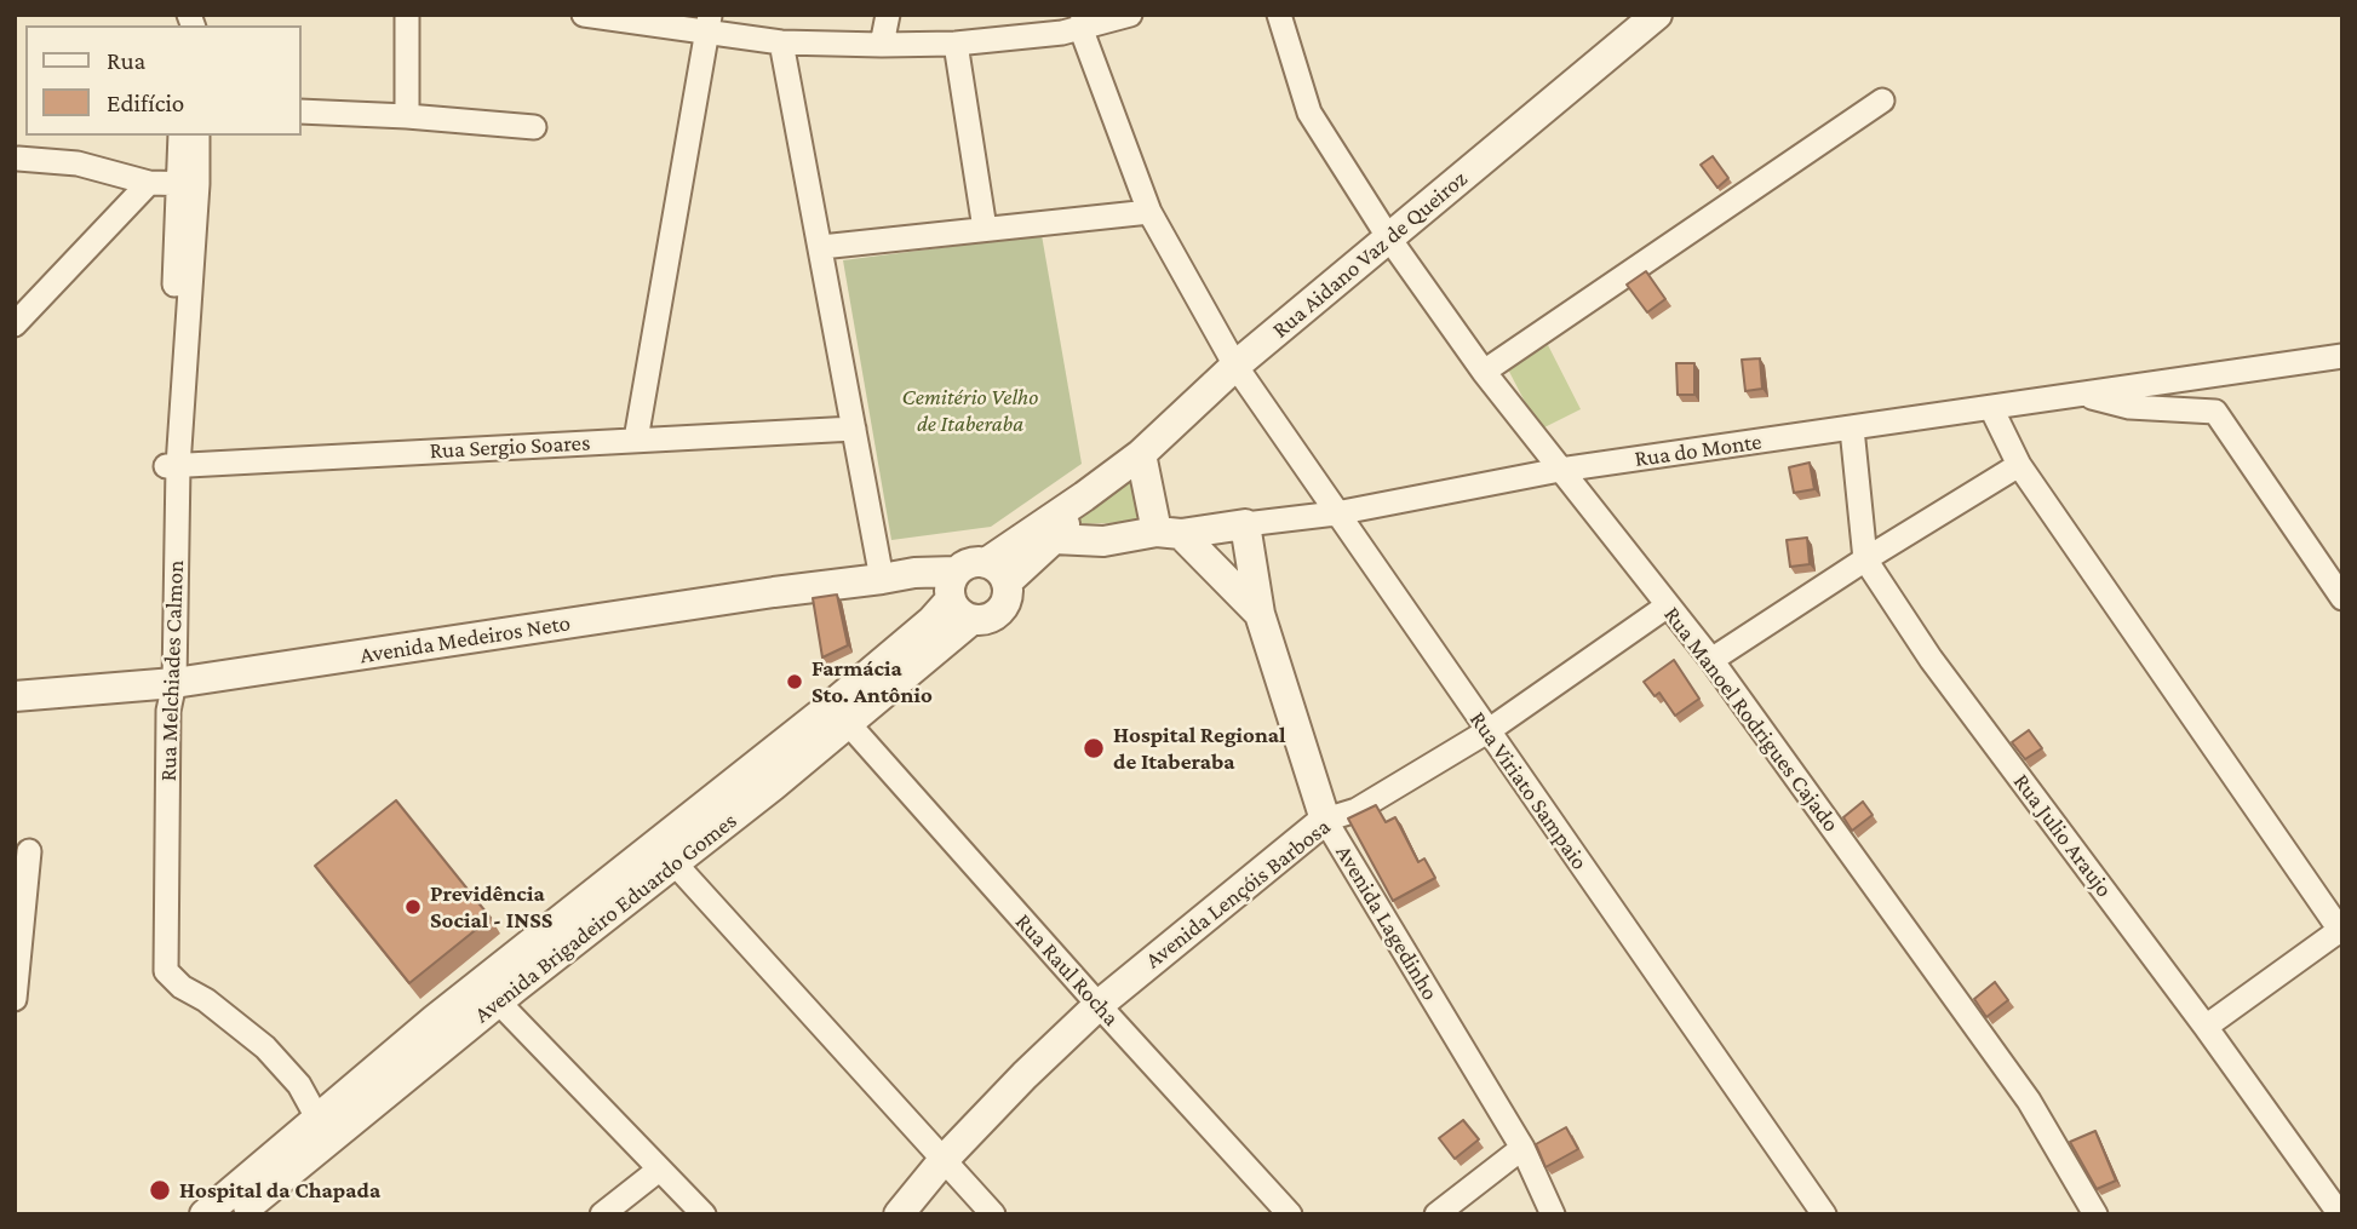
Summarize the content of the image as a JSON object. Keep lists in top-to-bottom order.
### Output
{
  "streets": {
    "street": [
      "Rua Aidano Vaz de Queiroz",
      "Rua Sergio Soares",
      "Rua do Monte",
      "Avenida Medeiros Neto",
      "Rua Melchiades Calmon",
      "Rua Manoel Rodrigues Cajado",
      "Rua Viriato Sampaio",
      "Rua Julio Araujo",
      "Avenida Lençóis Barbosa",
      "Avenida Brigadeiro Eduardo Gomes",
      "Avenida Lagedinho",
      "Rua Raul Rocha"
    ]
  },
  "crossings": [
    ["Rua Aidano Vaz de Queiroz", "Rua do Monte"],
    ["Rua Aidano Vaz de Queiroz", "Avenida Medeiros Neto"],
    ["Rua Aidano Vaz de Queiroz", "Rua Manoel Rodrigues Cajado"],
    ["Rua Aidano Vaz de Queiroz", "Rua Viriato Sampaio"],
    ["Rua Aidano Vaz de Queiroz", "Avenida Brigadeiro Eduardo Gomes"],
    ["Rua Sergio Soares", "Rua Melchiades Calmon"],
    ["Rua do Monte", "Rua Manoel Rodrigues Cajado"],
    ["Rua do Monte", "Rua Viriato Sampaio"],
    ["Rua do Monte", "Rua Julio Araujo"],
    ["Rua do Monte", "Avenida Lagedinho"],
    ["Avenida Medeiros Neto", "Rua Melchiades Calmon"],
    ["Avenida Medeiros Neto", "Avenida Brigadeiro Eduardo Gomes"],
    ["Rua Melchiades Calmon", "Avenida Brigadeiro Eduardo Gomes"],
    ["Rua Manoel Rodrigues Cajado", "Avenida Lençóis Barbosa"],
    ["Rua Viriato Sampaio", "Avenida Lençóis Barbosa"],
    ["Avenida Lençóis Barbosa", "Avenida Lagedinho"],
    ["Avenida Lençóis Barbosa", "Rua Raul Rocha"],
    ["Avenida Brigadeiro Eduardo Gomes", "Rua Raul Rocha"]
  ],
  "parks": ["Cemitério Velho de Itaberaba"],
  "places": [
    "Farmácia Sto. Antônio",
    "Hospital Regional de Itaberaba",
    "Previdência Social - INSS",
    "Hospital da Chapada"
  ],
  "legend": ["Rua", "Edifício"]
}
